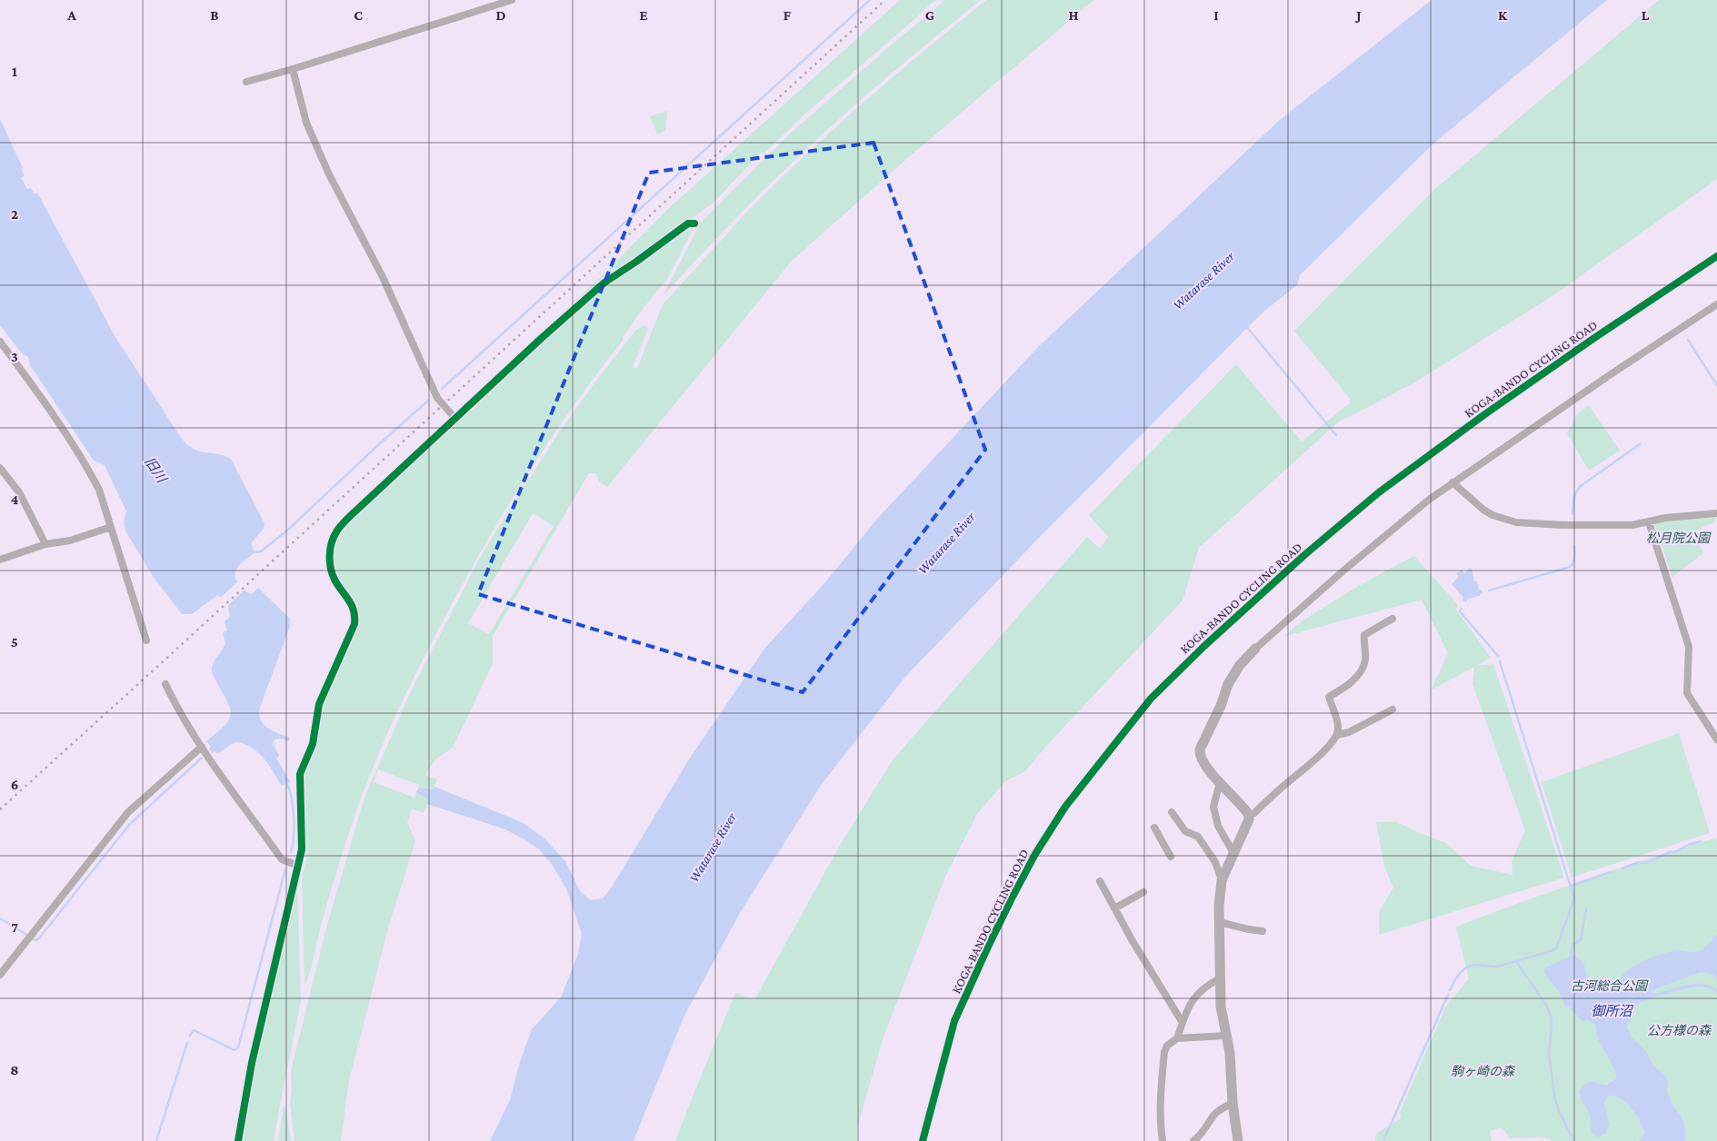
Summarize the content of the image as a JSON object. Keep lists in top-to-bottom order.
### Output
{
  "streets": {
    "cycle path": ["KOGA-BANDO CYCLING ROAD"]
  },
  "water": ["Watarase River", "旧川", "御所沼"],
  "parks": [
    "松月院公園",
    "古河総合公園",
    "公方様の森",
    "駒ヶ崎の森"
  ],
  "grid": {
    "columns": [
      "A",
      "B",
      "C",
      "D",
      "E",
      "F",
      "G",
      "H",
      "I",
      "J",
      "K",
      "L"
    ],
    "rows": [
      "1",
      "2",
      "3",
      "4",
      "5",
      "6",
      "7",
      "8"
    ]
  }
}
